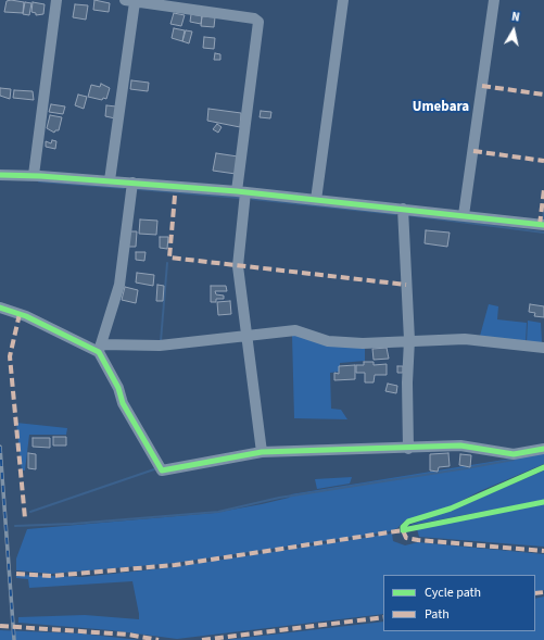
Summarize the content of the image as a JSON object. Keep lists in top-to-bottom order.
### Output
{
  "districts": ["Umebara"],
  "legend": ["Cycle path", "Path"],
  "north": "top"
}
